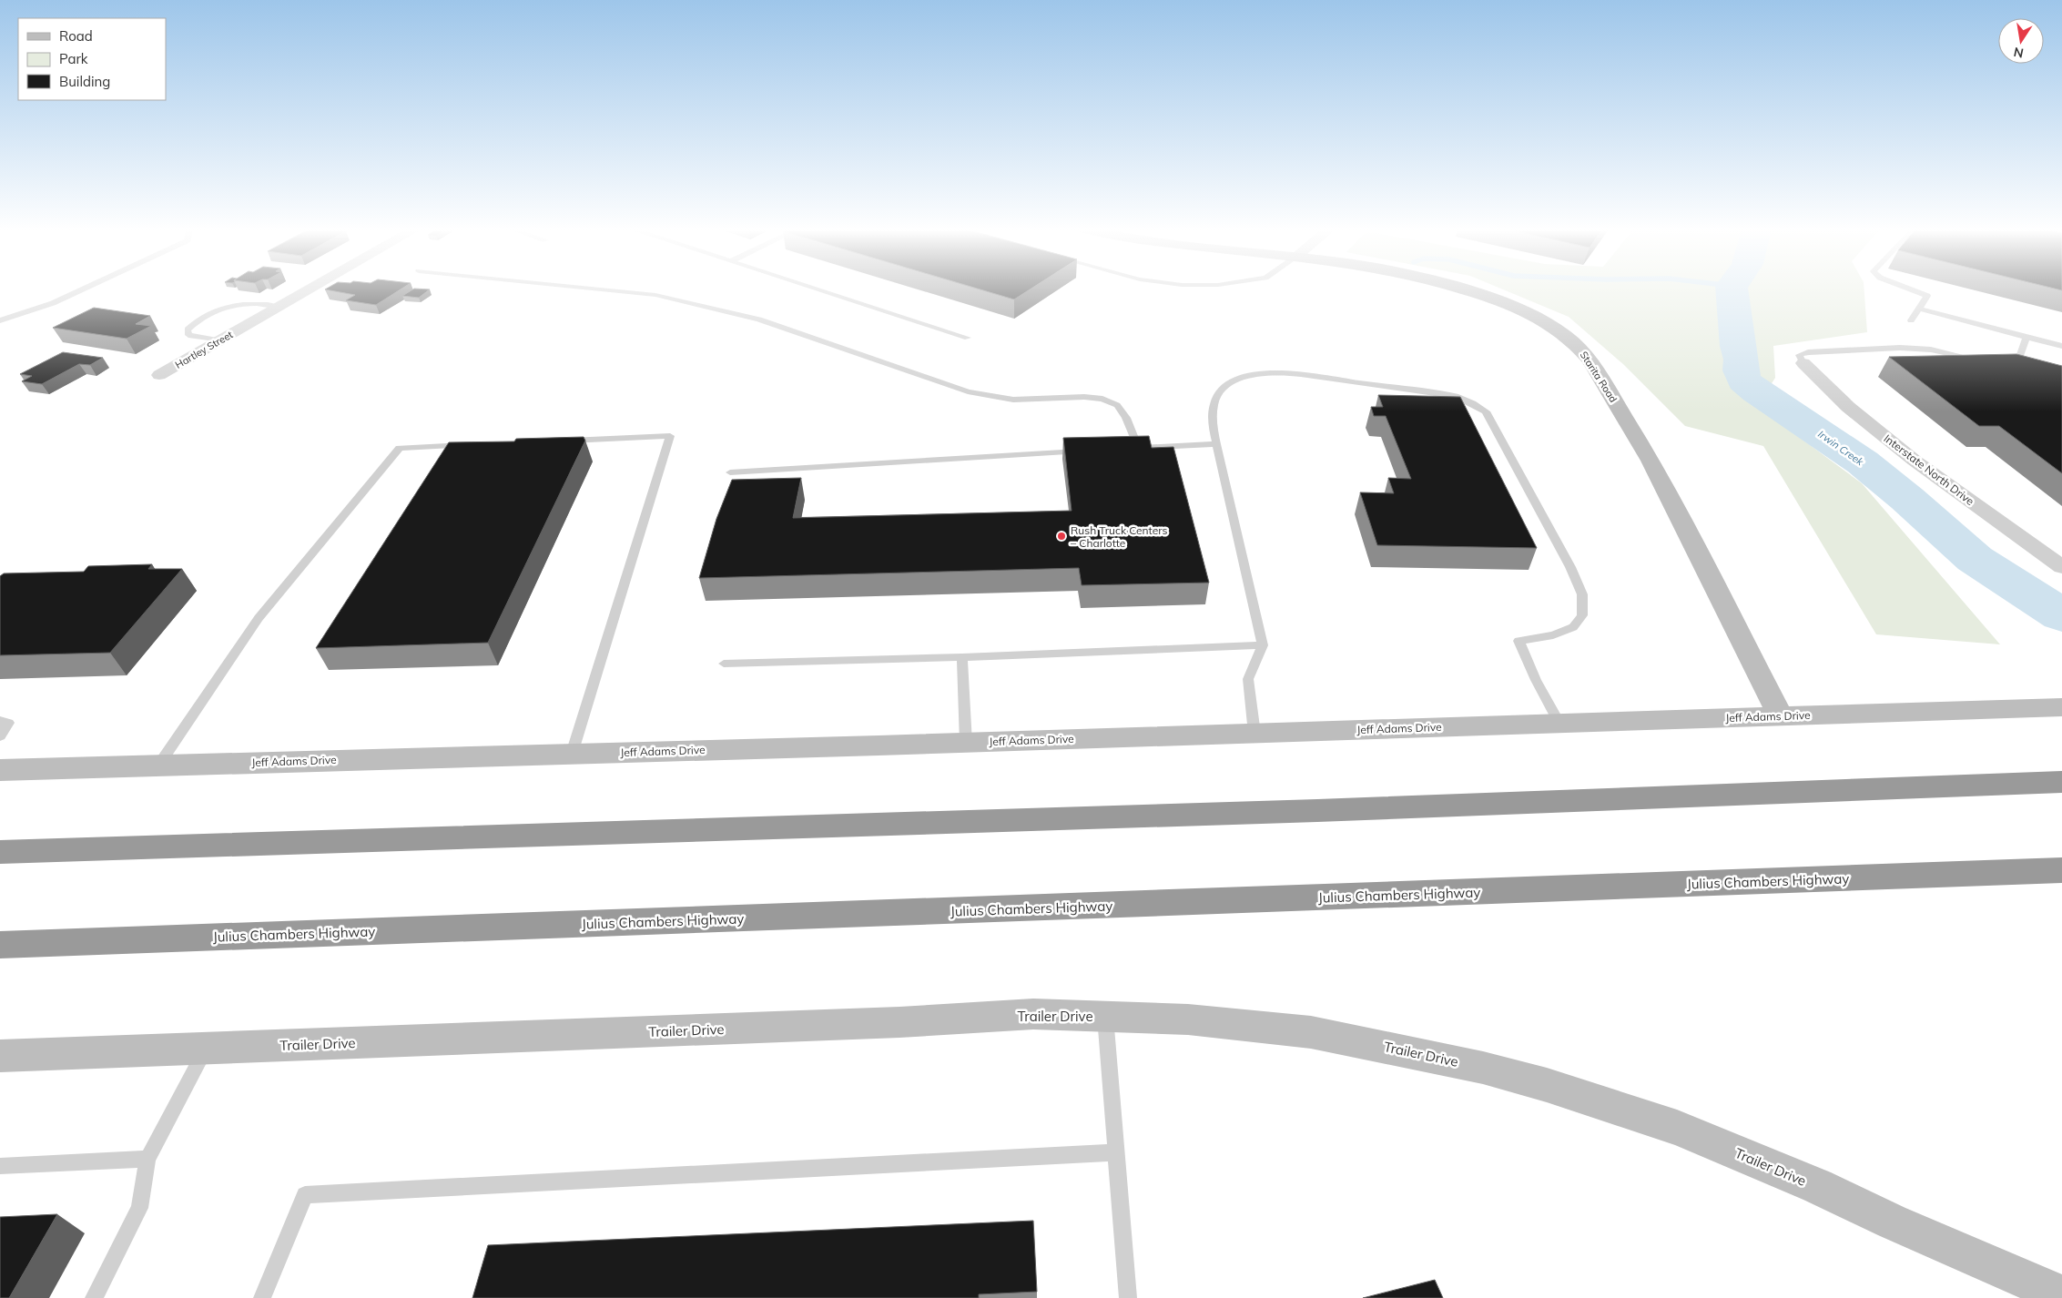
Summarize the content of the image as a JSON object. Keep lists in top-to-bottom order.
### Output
{
  "streets": {
    "highway": ["Julius Chambers Highway"],
    "street": [
      "Hartley Street",
      "Starita Road",
      "Interstate North Drive",
      "Jeff Adams Drive",
      "Trailer Drive"
    ]
  },
  "crossings": [
    ["Starita Road", "Jeff Adams Drive"]
  ],
  "water": ["Irwin Creek"],
  "places": ["Rush Truck Centers – Charlotte"],
  "legend": ["Road", "Park", "Building"],
  "north": "bottom"
}
